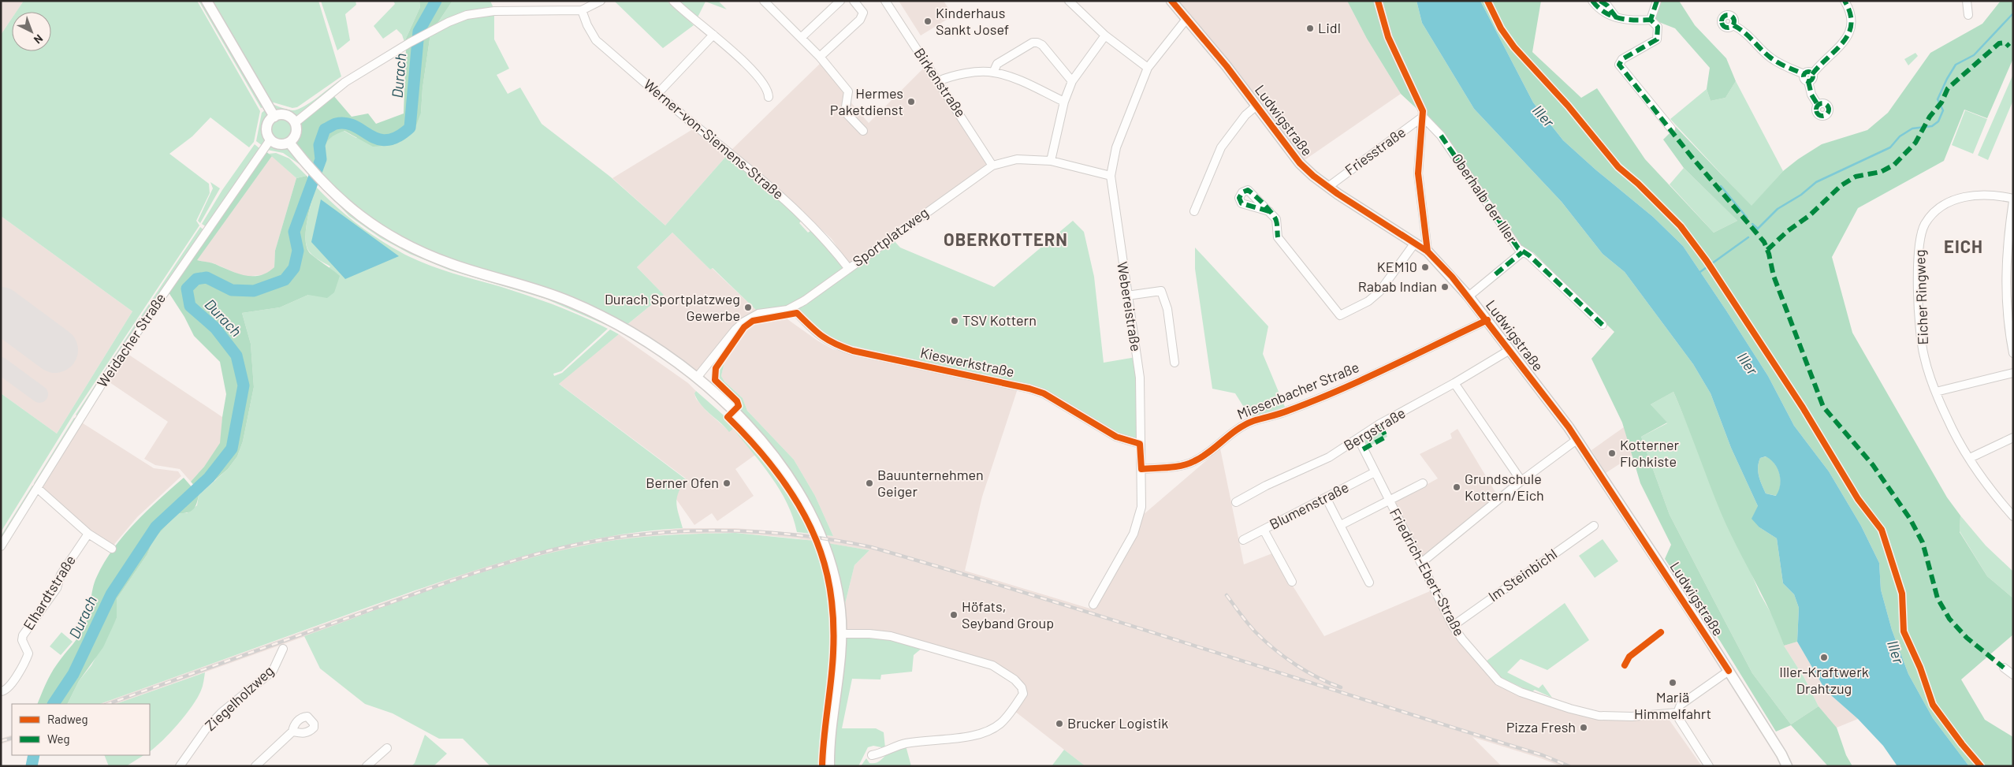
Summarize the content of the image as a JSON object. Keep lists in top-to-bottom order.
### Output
{
  "streets": {
    "street": [
      "Birkenstraße",
      "Ludwigstraße",
      "Werner-von-Siemens-Straße",
      "Friesstraße",
      "Oberhalb der Iller",
      "Sportplatzweg",
      "Eicher Ringweg",
      "Webereistraße",
      "Weidacher Straße",
      "Kieswerkstraße",
      "Miesenbacher Straße",
      "Bergstraße",
      "Blumenstraße",
      "Friedrich-Ebert-Straße",
      "Im Steinbichl",
      "Elhardtstraße",
      "Ziegelholzweg"
    ]
  },
  "crossings": [
    ["Birkenstraße", "Sportplatzweg"],
    ["Ludwigstraße", "Friesstraße"],
    ["Ludwigstraße", "Webereistraße"],
    ["Ludwigstraße", "Miesenbacher Straße"],
    ["Ludwigstraße", "Bergstraße"],
    ["Werner-von-Siemens-Straße", "Sportplatzweg"],
    ["Friesstraße", "Oberhalb der Iller"],
    ["Sportplatzweg", "Webereistraße"],
    ["Sportplatzweg", "Kieswerkstraße"],
    ["Webereistraße", "Kieswerkstraße"],
    ["Webereistraße", "Miesenbacher Straße"],
    ["Bergstraße", "Friedrich-Ebert-Straße"],
    ["Blumenstraße", "Friedrich-Ebert-Straße"],
    ["Friedrich-Ebert-Straße", "Im Steinbichl"]
  ],
  "districts": ["OBERKOTTERN", "EICH"],
  "water": ["Durach", "Iller"],
  "places": [
    "Kinderhaus Sankt Josef",
    "Lidl",
    "Hermes Paketdienst",
    "KEM10",
    "Rabab Indian",
    "Durach Sportplatzweg Gewerbe",
    "TSV Kottern",
    "Kotterner Flohkiste",
    "Berner Ofen",
    "Bauunternehmen Geiger",
    "Grundschule Kottern/Eich",
    "Höfats, Seyband Group",
    "Iller-Kraftwerk Drahtzug",
    "Mariä Himmelfahrt",
    "Brucker Logistik",
    "Pizza Fresh"
  ],
  "legend": ["Radweg", "Weg"],
  "north": "bottom right"
}
